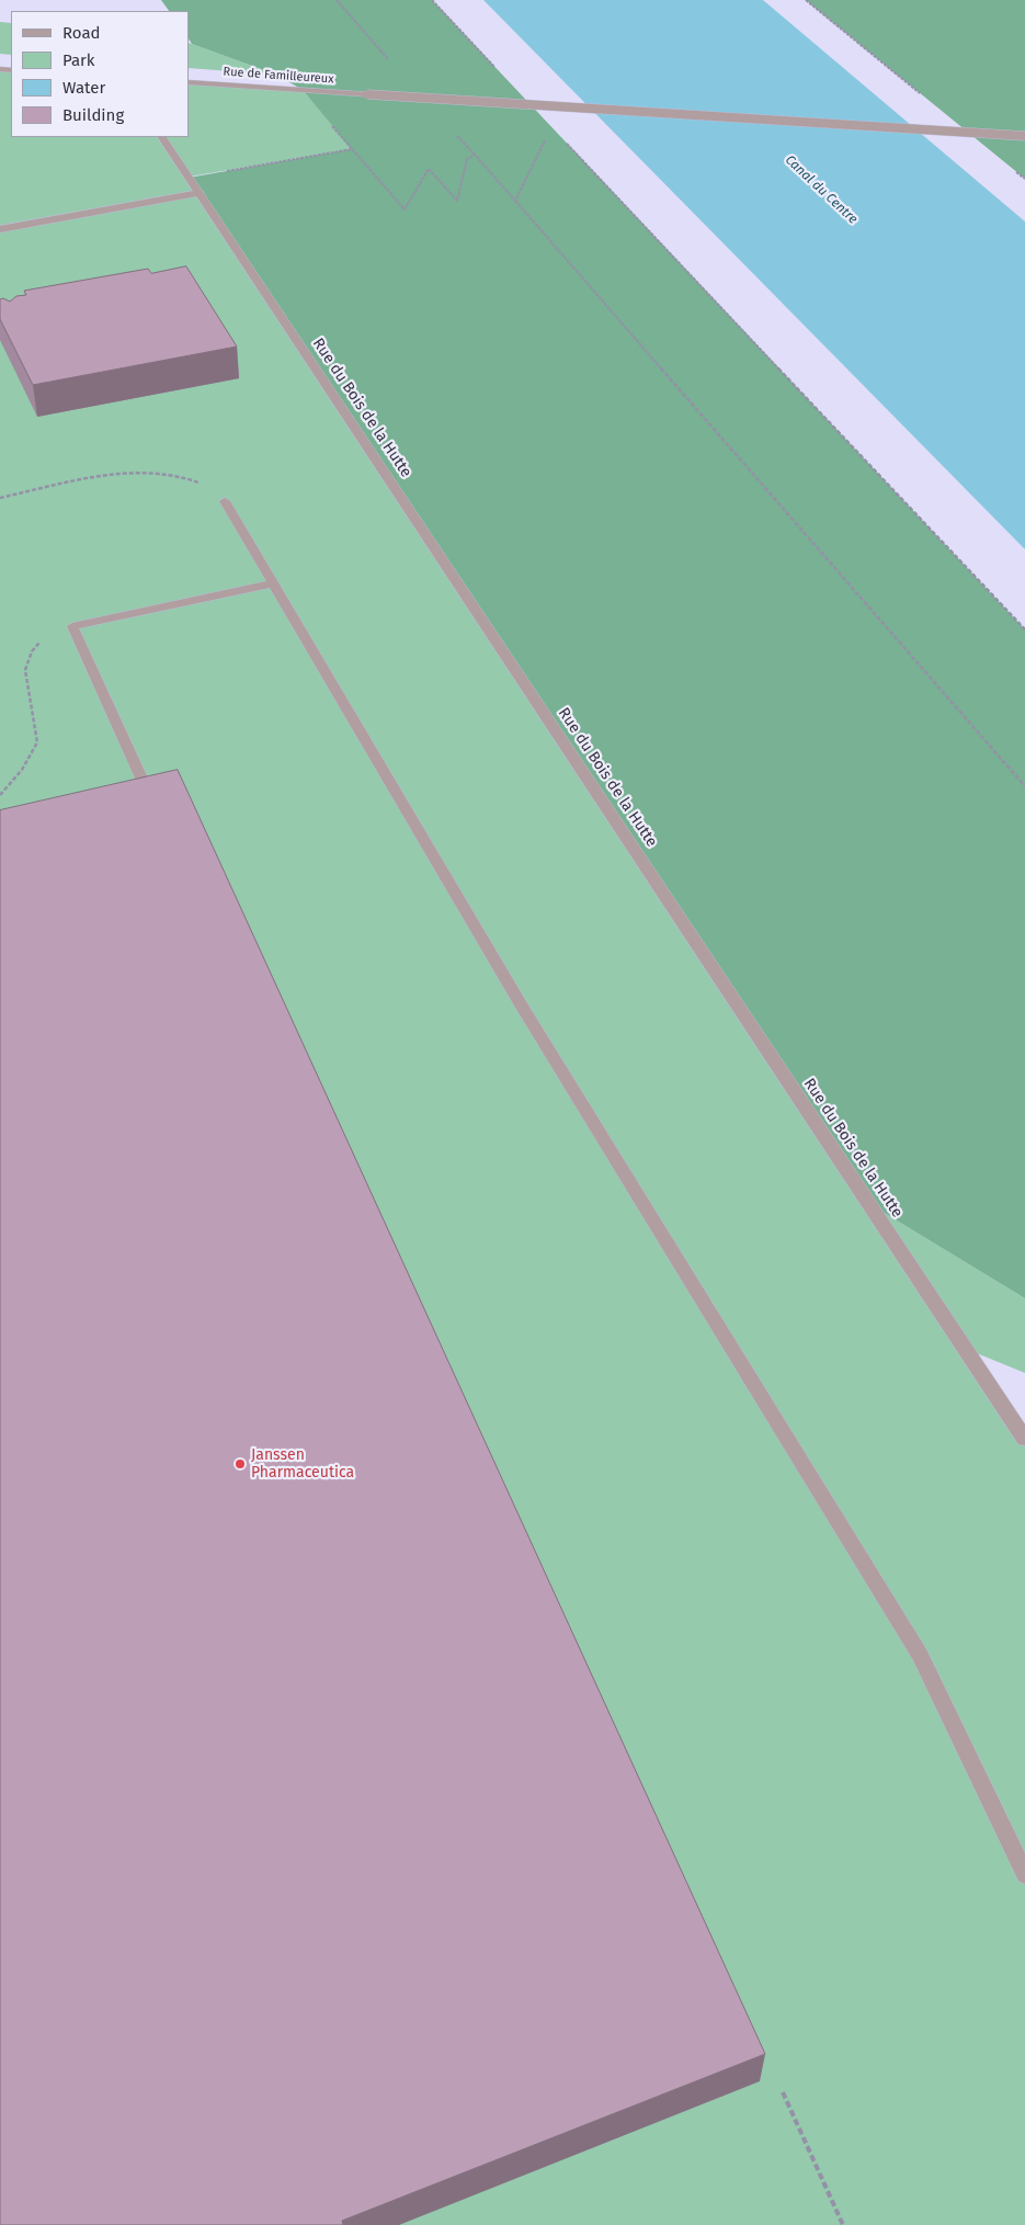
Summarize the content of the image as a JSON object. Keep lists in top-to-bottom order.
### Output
{
  "streets": {
    "street": ["Rue de Familleureux", "Rue du Bois de la Hutte"]
  },
  "water": ["Canal du Centre"],
  "places": ["Janssen Pharmaceutica"],
  "legend": [
    "Road",
    "Park",
    "Water",
    "Building"
  ]
}
